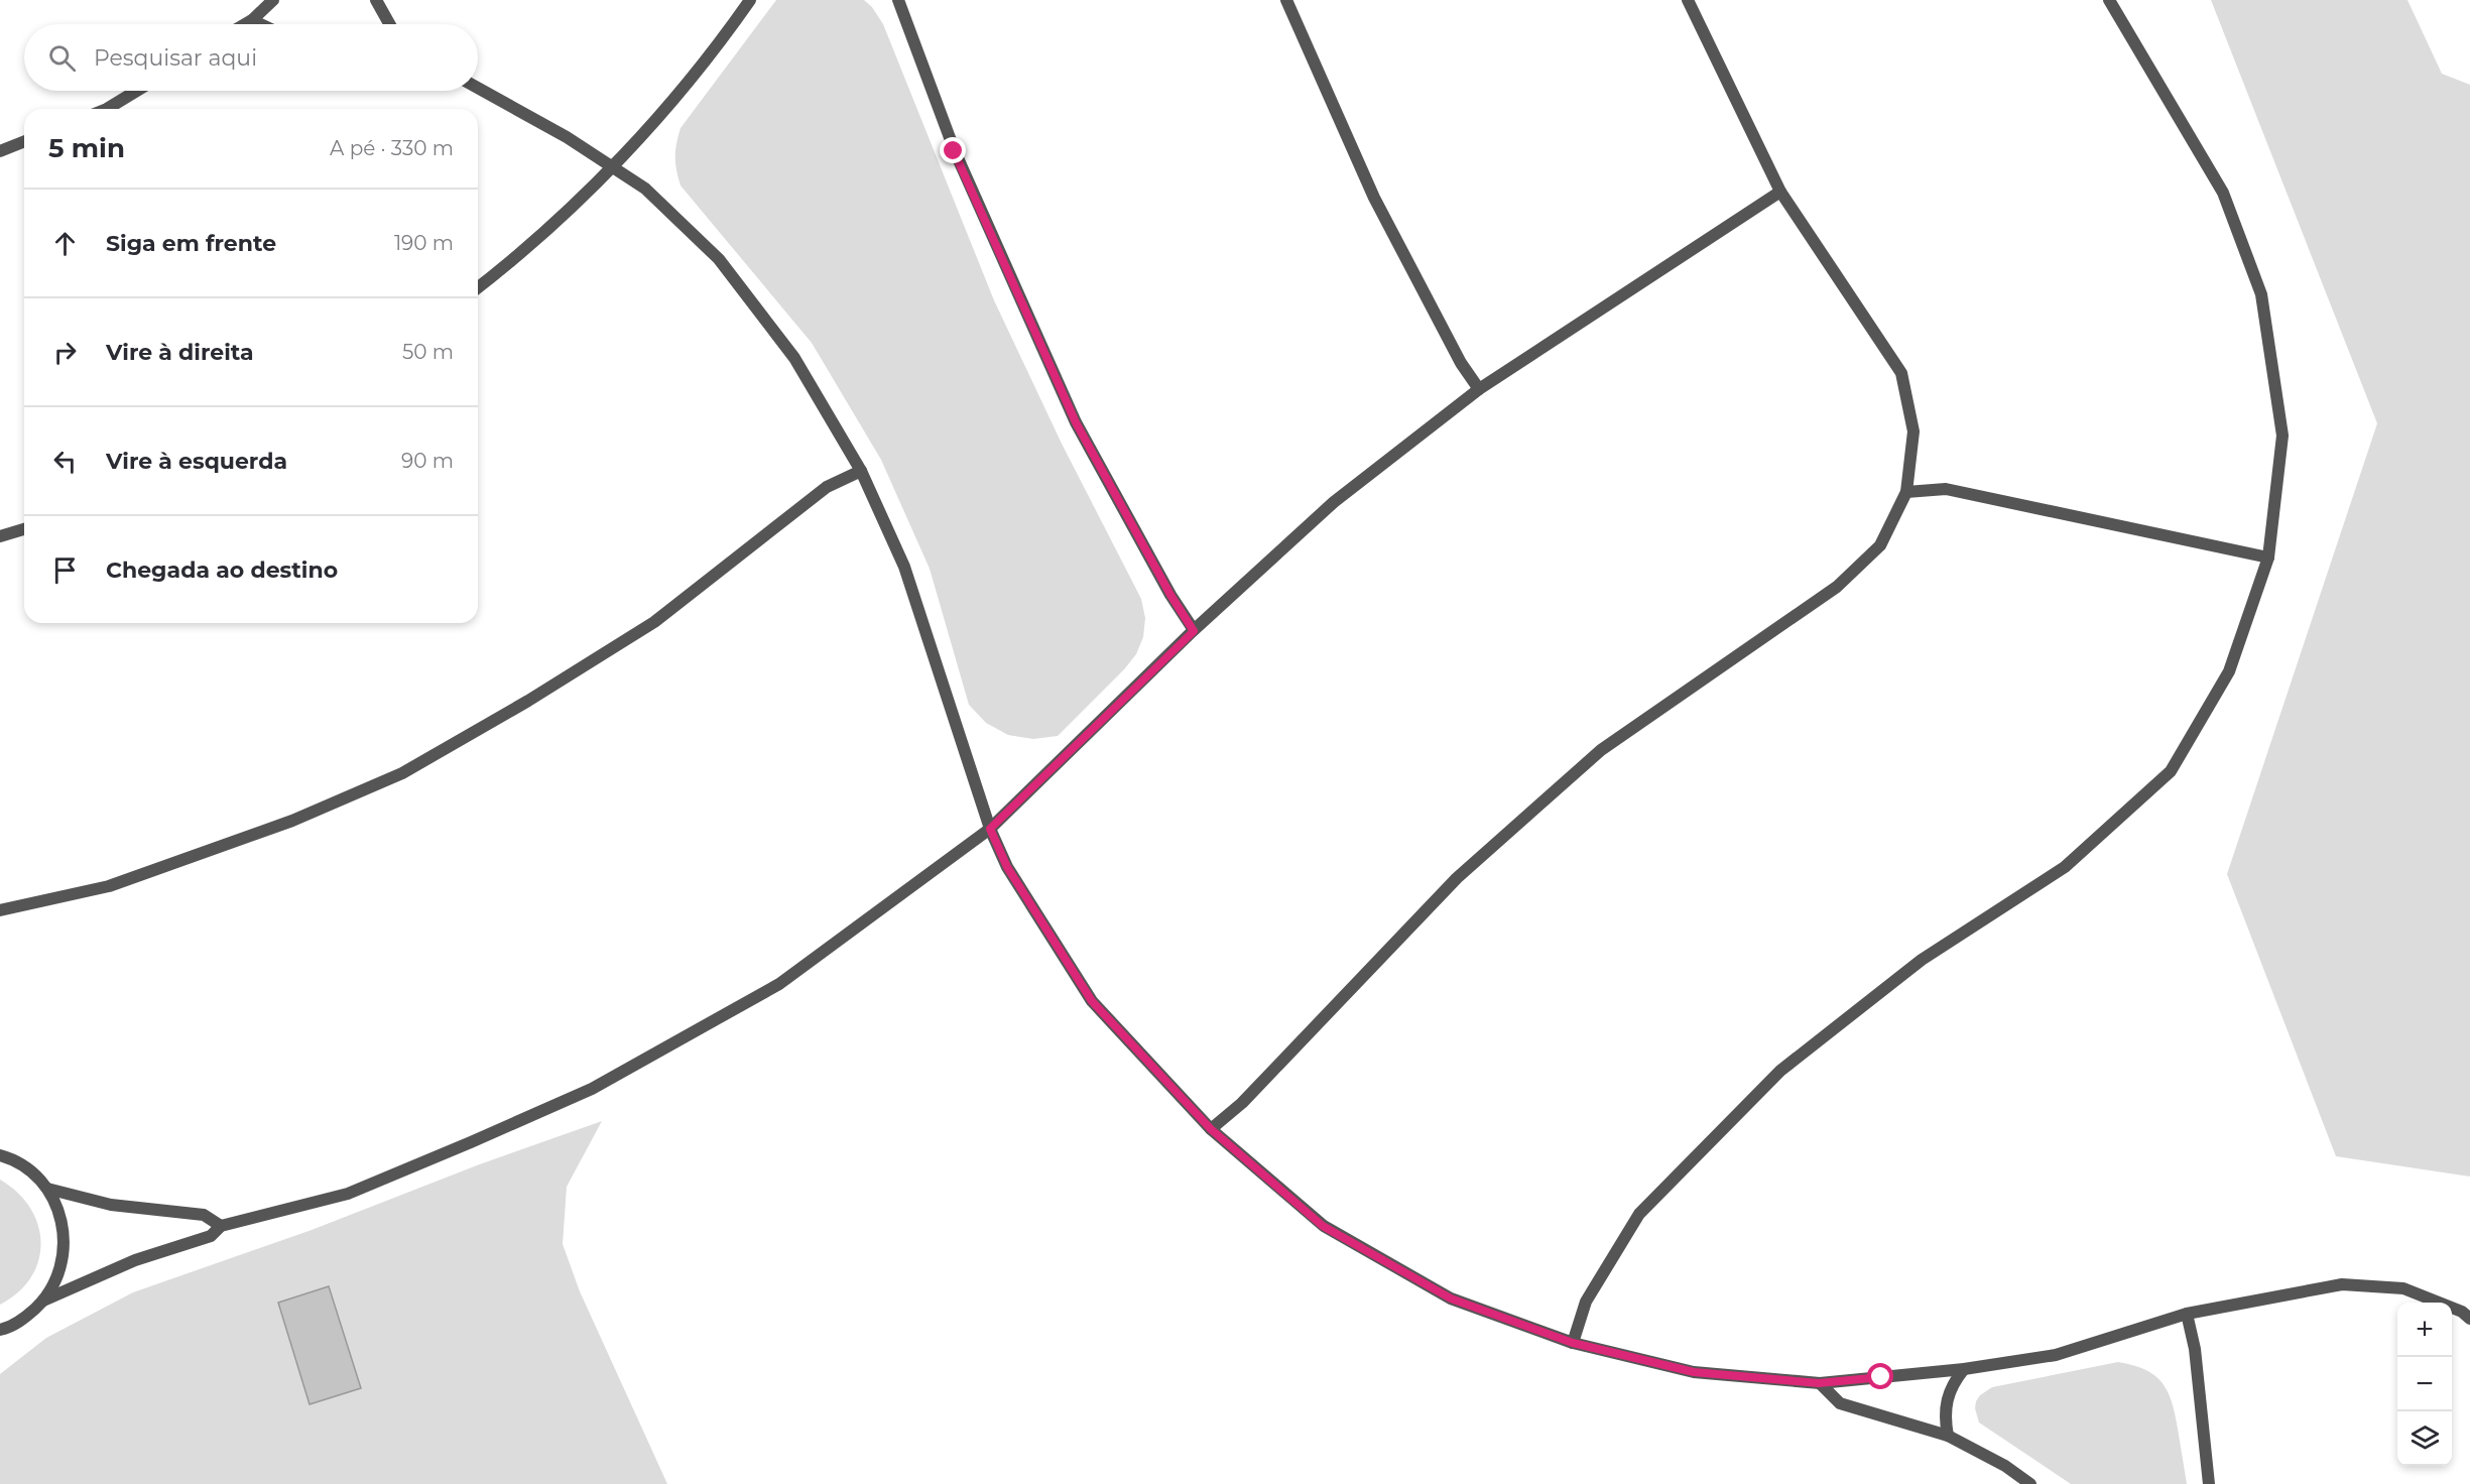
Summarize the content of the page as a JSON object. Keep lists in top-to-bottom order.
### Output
{
  "page": {
    "search": "Pesquisar aqui",
    "heading": ["5 min", "A pé · 330 m"],
    "list": [
      ["Siga em frente", "190 m"],
      ["Vire à direita", "50 m"],
      ["Vire à esquerda", "90 m"],
      "Chegada ao destino"
    ],
    "map_buttons": ["+", "−"]
  }
}
